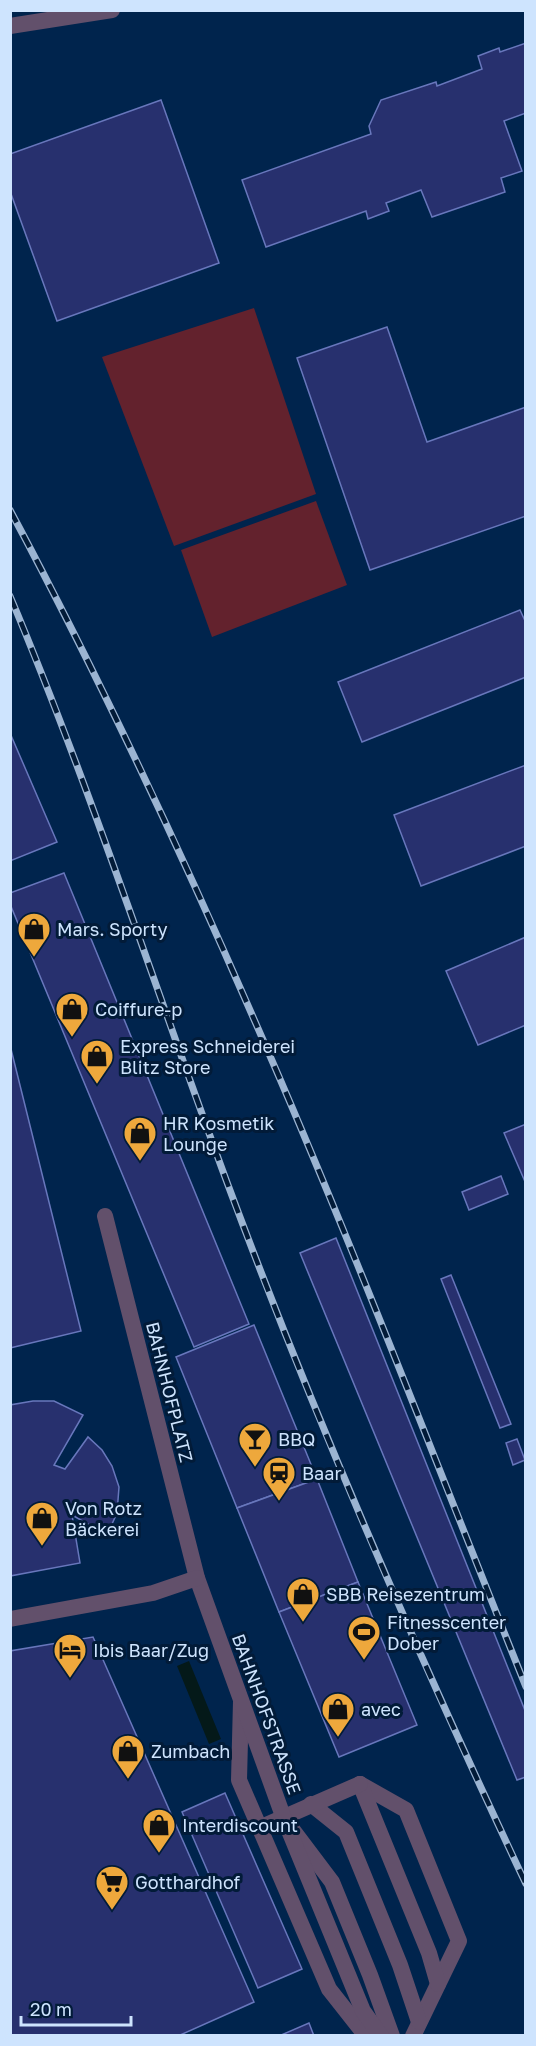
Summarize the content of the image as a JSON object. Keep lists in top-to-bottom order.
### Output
{
  "streets": {
    "street": ["BAHNHOFPLATZ", "BAHNHOFSTRASSE"]
  },
  "crossings": [
    ["BAHNHOFPLATZ", "BAHNHOFSTRASSE"]
  ],
  "places": {
    "shop": [
      "Mars. Sporty",
      "Coiffure-p",
      "Express Schneiderei Blitz Store",
      "HR Kosmetik Lounge",
      "Von Rotz Bäckerei",
      "SBB Reisezentrum",
      "avec",
      "Zumbach",
      "Interdiscount"
    ],
    "bar": ["BBQ"],
    "station": ["Baar"],
    "sports": ["Fitnesscenter Dober"],
    "hotel": ["Ibis Baar/Zug"],
    "supermarket": ["Gotthardhof"]
  },
  "scale_bar": "20 m"
}
